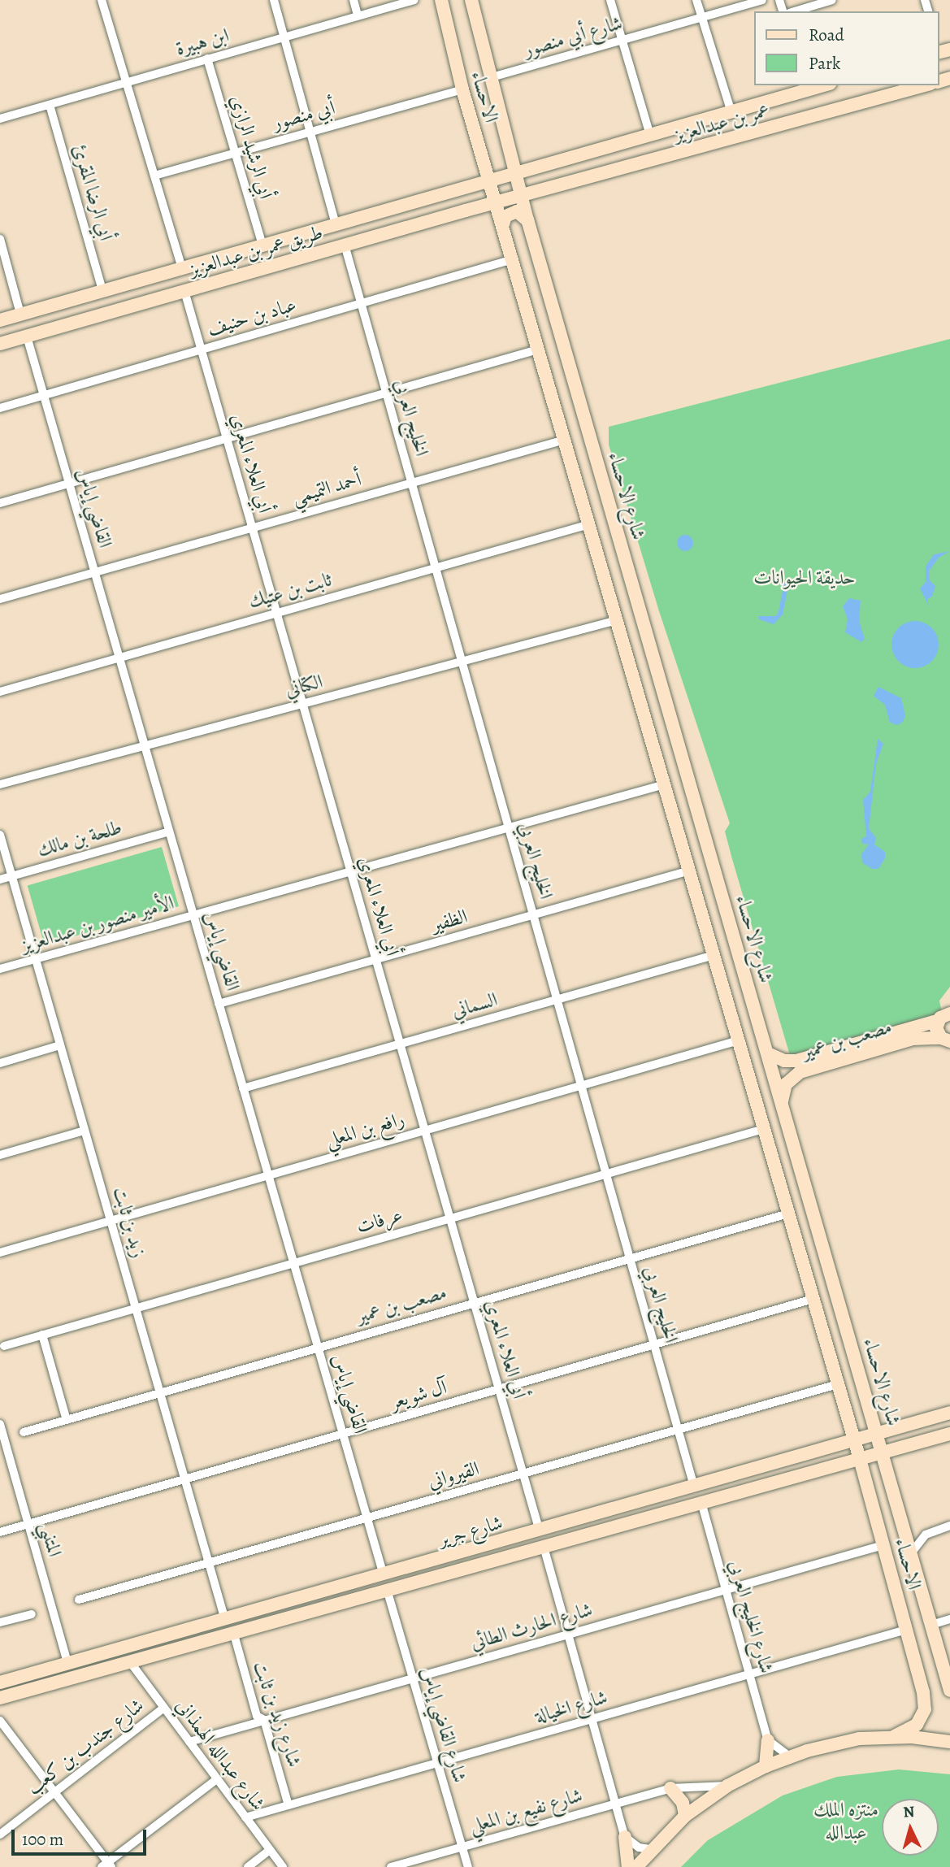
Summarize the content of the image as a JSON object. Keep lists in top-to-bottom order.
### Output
{
  "streets": {
    "main road": [
      "الاحساء",
      "عمر بن عبدالعزيز",
      "طريق عمر بن عبدالعزيز",
      "شارع الاحساء",
      "مصعب بن عمير",
      "شارع جرير"
    ],
    "street": [
      "شارع أبي منصور",
      "ابن هبيرة",
      "أبي منصور",
      "أبي الرشيد الرازي",
      "أبي الرضا المقرئ",
      "عباد بن حنيف",
      "الخليج العربي",
      "أبي العلاء المعري",
      "أحمد التميمي",
      "القاضي إياس",
      "ثابت بن عتيك",
      "الكتاني",
      "طلحة بن مالك",
      "الظفير",
      "الأمير منصور بن عبدالعزيز",
      "السماني",
      "رافع بن المعلي",
      "عرفات",
      "زيد بن ثابت",
      "آل شويعر",
      "القيرواني",
      "المتنبي",
      "شارع الخليج العربي",
      "شارع الحارث الطائي",
      "شارع الخيالة",
      "شارع زيد بن ثابت",
      "شارع القاضي إياس",
      "شارع جندب بن كعب",
      "شارع عبدالله الهمذاني",
      "شارع نفيع بن المعلي"
    ]
  },
  "crossings": [
    ["شارع أبي منصور", "الاحساء"],
    ["ابن هبيرة", "أبي الرشيد الرازي"],
    ["ابن هبيرة", "أبي الرضا المقرئ"],
    ["الاحساء", "أبي منصور"],
    ["الاحساء", "عمر بن عبدالعزيز"],
    ["الاحساء", "طريق عمر بن عبدالعزيز"],
    ["الاحساء", "شارع الاحساء"],
    ["الاحساء", "شارع جرير"],
    ["الاحساء", "شارع الحارث الطائي"],
    ["الاحساء", "شارع الخيالة"],
    ["أبي منصور", "أبي الرشيد الرازي"],
    ["عمر بن عبدالعزيز", "طريق عمر بن عبدالعزيز"],
    ["عمر بن عبدالعزيز", "شارع الاحساء"],
    ["أبي الرشيد الرازي", "طريق عمر بن عبدالعزيز"],
    ["أبي الرضا المقرئ", "طريق عمر بن عبدالعزيز"],
    ["طريق عمر بن عبدالعزيز", "الخليج العربي"],
    ["طريق عمر بن عبدالعزيز", "أبي العلاء المعري"],
    ["طريق عمر بن عبدالعزيز", "شارع الاحساء"],
    ["طريق عمر بن عبدالعزيز", "القاضي إياس"],
    ["عباد بن حنيف", "الخليج العربي"],
    ["عباد بن حنيف", "أبي العلاء المعري"],
    ["عباد بن حنيف", "القاضي إياس"],
    ["الخليج العربي", "أحمد التميمي"],
    ["الخليج العربي", "ثابت بن عتيك"],
    ["الخليج العربي", "الكتاني"],
    ["الخليج العربي", "الظفير"],
    ["الخليج العربي", "الأمير منصور بن عبدالعزيز"],
    ["الخليج العربي", "السماني"],
    ["الخليج العربي", "مصعب بن عمير"],
    ["الخليج العربي", "رافع بن المعلي"],
    ["الخليج العربي", "عرفات"],
    ["الخليج العربي", "آل شويعر"],
    ["الخليج العربي", "القيرواني"],
    ["الخليج العربي", "شارع جرير"],
    ["أبي العلاء المعري", "أحمد التميمي"],
    ["أبي العلاء المعري", "ثابت بن عتيك"],
    ["أبي العلاء المعري", "الكتاني"],
    ["أبي العلاء المعري", "الظفير"],
    ["أبي العلاء المعري", "الأمير منصور بن عبدالعزيز"],
    ["أبي العلاء المعري", "السماني"],
    ["أبي العلاء المعري", "مصعب بن عمير"],
    ["أبي العلاء المعري", "رافع بن المعلي"],
    ["أبي العلاء المعري", "عرفات"],
    ["أبي العلاء المعري", "آل شويعر"],
    ["أبي العلاء المعري", "القيرواني"],
    ["أبي العلاء المعري", "شارع جرير"],
    ["أحمد التميمي", "القاضي إياس"],
    ["شارع الاحساء", "مصعب بن عمير"],
    ["شارع الاحساء", "شارع جرير"],
    ["القاضي إياس", "ثابت بن عتيك"],
    ["القاضي إياس", "الكتاني"],
    ["القاضي إياس", "طلحة بن مالك"],
    ["القاضي إياس", "الظفير"],
    ["القاضي إياس", "الأمير منصور بن عبدالعزيز"],
    ["القاضي إياس", "السماني"],
    ["القاضي إياس", "مصعب بن عمير"],
    ["القاضي إياس", "رافع بن المعلي"],
    ["القاضي إياس", "عرفات"],
    ["القاضي إياس", "آل شويعر"],
    ["القاضي إياس", "القيرواني"],
    ["القاضي إياس", "شارع جرير"],
    ["طلحة بن مالك", "زيد بن ثابت"],
    ["الأمير منصور بن عبدالعزيز", "زيد بن ثابت"],
    ["مصعب بن عمير", "زيد بن ثابت"],
    ["رافع بن المعلي", "زيد بن ثابت"],
    ["عرفات", "زيد بن ثابت"],
    ["زيد بن ثابت", "آل شويعر"],
    ["زيد بن ثابت", "القيرواني"],
    ["زيد بن ثابت", "شارع جرير"],
    ["آل شويعر", "المتنبي"],
    ["شارع جرير", "المتنبي"],
    ["شارع جرير", "شارع الخليج العربي"],
    ["شارع جرير", "شارع زيد بن ثابت"],
    ["شارع جرير", "شارع القاضي إياس"],
    ["شارع جرير", "شارع عبدالله الهمذاني"],
    ["شارع الخليج العربي", "شارع الحارث الطائي"],
    ["شارع الخليج العربي", "شارع الخيالة"],
    ["شارع الحارث الطائي", "شارع زيد بن ثابت"],
    ["شارع الحارث الطائي", "شارع القاضي إياس"],
    ["شارع الحارث الطائي", "شارع عبدالله الهمذاني"],
    ["شارع الخيالة", "شارع زيد بن ثابت"],
    ["شارع الخيالة", "شارع القاضي إياس"],
    ["شارع الخيالة", "شارع عبدالله الهمذاني"],
    ["شارع القاضي إياس", "شارع نفيع بن المعلي"],
    ["شارع جندب بن كعب", "شارع عبدالله الهمذاني"]
  ],
  "parks": ["حديقة الحيوانات", "منتزه الملك عبدالله"],
  "legend": ["Road", "Park"],
  "scale_bar": "100 m",
  "north": "top"
}
